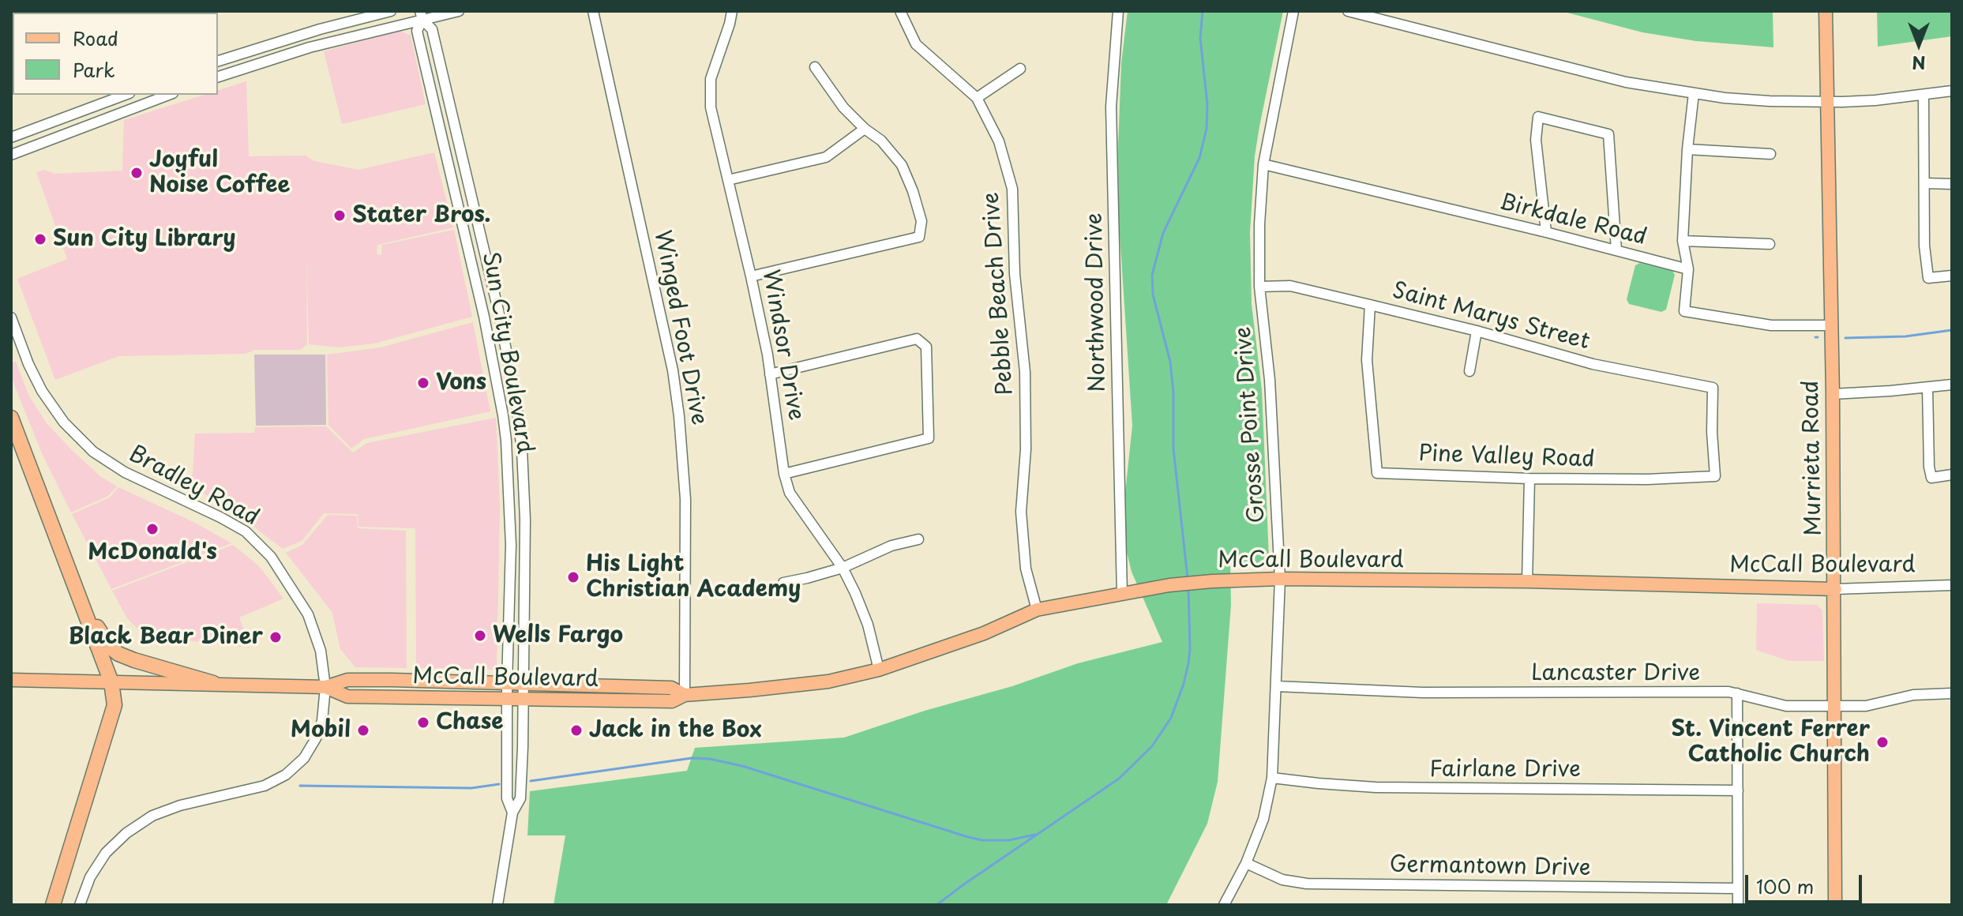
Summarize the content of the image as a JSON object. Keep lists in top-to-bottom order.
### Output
{
  "streets": {
    "main road": ["Murrieta Road", "McCall Boulevard"],
    "street": [
      "Birkdale Road",
      "Pebble Beach Drive",
      "Northwood Drive",
      "Saint Marys Street",
      "Winged Foot Drive",
      "Windsor Drive",
      "Sun City Boulevard",
      "Grosse Point Drive",
      "Pine Valley Road",
      "Bradley Road",
      "Lancaster Drive",
      "Fairlane Drive",
      "Germantown Drive"
    ]
  },
  "crossings": [
    ["Birkdale Road", "Grosse Point Drive"],
    ["Pebble Beach Drive", "McCall Boulevard"],
    ["Northwood Drive", "McCall Boulevard"],
    ["Saint Marys Street", "Grosse Point Drive"],
    ["Saint Marys Street", "Pine Valley Road"],
    ["Winged Foot Drive", "McCall Boulevard"],
    ["Windsor Drive", "McCall Boulevard"],
    ["Sun City Boulevard", "McCall Boulevard"],
    ["Grosse Point Drive", "McCall Boulevard"],
    ["Grosse Point Drive", "Lancaster Drive"],
    ["Grosse Point Drive", "Fairlane Drive"],
    ["Grosse Point Drive", "Germantown Drive"],
    ["Murrieta Road", "McCall Boulevard"],
    ["Murrieta Road", "Lancaster Drive"],
    ["Bradley Road", "McCall Boulevard"]
  ],
  "places": [
    "Joyful Noise Coffee",
    "Stater Bros.",
    "Sun City Library",
    "Vons",
    "McDonald's",
    "His Light Christian Academy",
    "Wells Fargo",
    "Black Bear Diner",
    "Chase",
    "Mobil",
    "Jack in the Box",
    "St. Vincent Ferrer Catholic Church"
  ],
  "legend": ["Road", "Park"],
  "scale_bar": "100 m",
  "north": "bottom"
}
